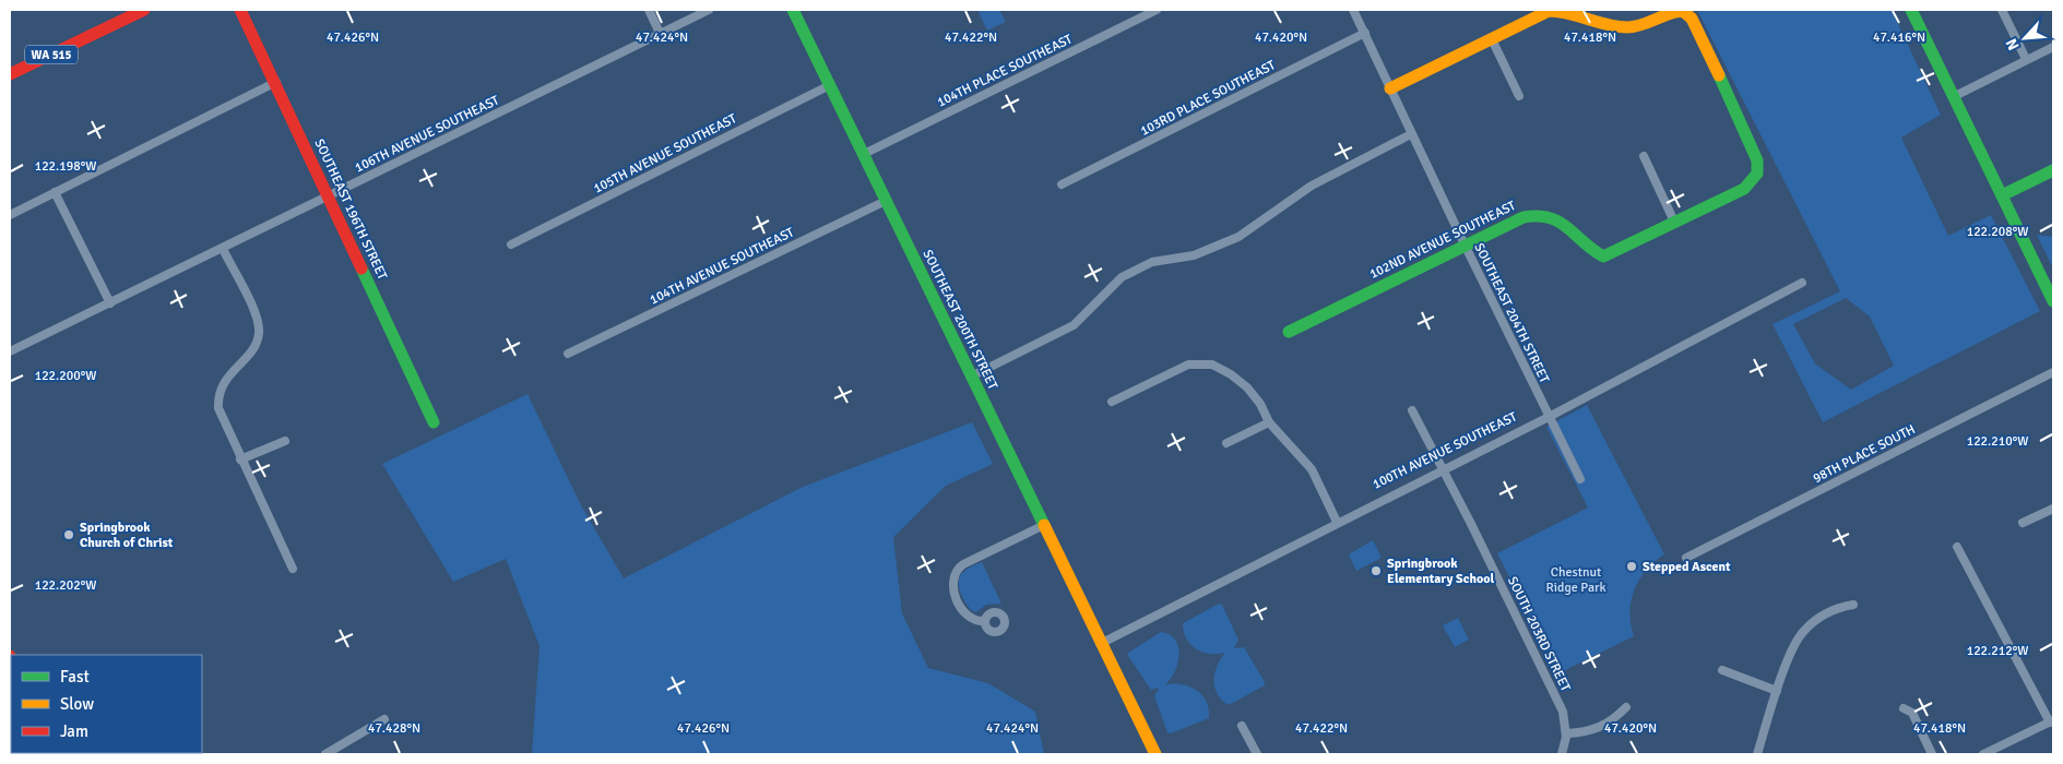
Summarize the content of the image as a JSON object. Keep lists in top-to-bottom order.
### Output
{
  "streets": {
    "street": [
      "WA 515",
      "104TH PLACE SOUTHEAST",
      "103RD PLACE SOUTHEAST",
      "106TH AVENUE SOUTHEAST",
      "105TH AVENUE SOUTHEAST",
      "SOUTHEAST 196TH STREET",
      "102ND AVENUE SOUTHEAST",
      "104TH AVENUE SOUTHEAST",
      "SOUTHEAST 204TH STREET",
      "SOUTHEAST 200TH STREET",
      "100TH AVENUE SOUTHEAST",
      "98TH PLACE SOUTH",
      "SOUTH 203RD STREET"
    ]
  },
  "crossings": [
    ["104TH PLACE SOUTHEAST", "SOUTHEAST 200TH STREET"],
    ["103RD PLACE SOUTHEAST", "SOUTHEAST 204TH STREET"],
    ["106TH AVENUE SOUTHEAST", "SOUTHEAST 196TH STREET"],
    ["105TH AVENUE SOUTHEAST", "SOUTHEAST 200TH STREET"],
    ["102ND AVENUE SOUTHEAST", "SOUTHEAST 204TH STREET"],
    ["104TH AVENUE SOUTHEAST", "SOUTHEAST 200TH STREET"],
    ["SOUTHEAST 204TH STREET", "100TH AVENUE SOUTHEAST"],
    ["SOUTHEAST 200TH STREET", "100TH AVENUE SOUTHEAST"],
    ["100TH AVENUE SOUTHEAST", "SOUTH 203RD STREET"]
  ],
  "parks": ["Chestnut Ridge Park"],
  "places": ["Springbrook Church of Christ", "Stepped Ascent", "Springbrook Elementary School"],
  "legend": ["Fast", "Slow", "Jam"],
  "north": "bottom left",
  "coordinates": [
    "47.426°N",
    "47.424°N",
    "47.422°N",
    "47.420°N",
    "47.418°N",
    "47.416°N",
    "122.198°W",
    "122.208°W",
    "122.200°W",
    "122.210°W",
    "122.202°W",
    "122.212°W",
    "47.428°N"
  ]
}
